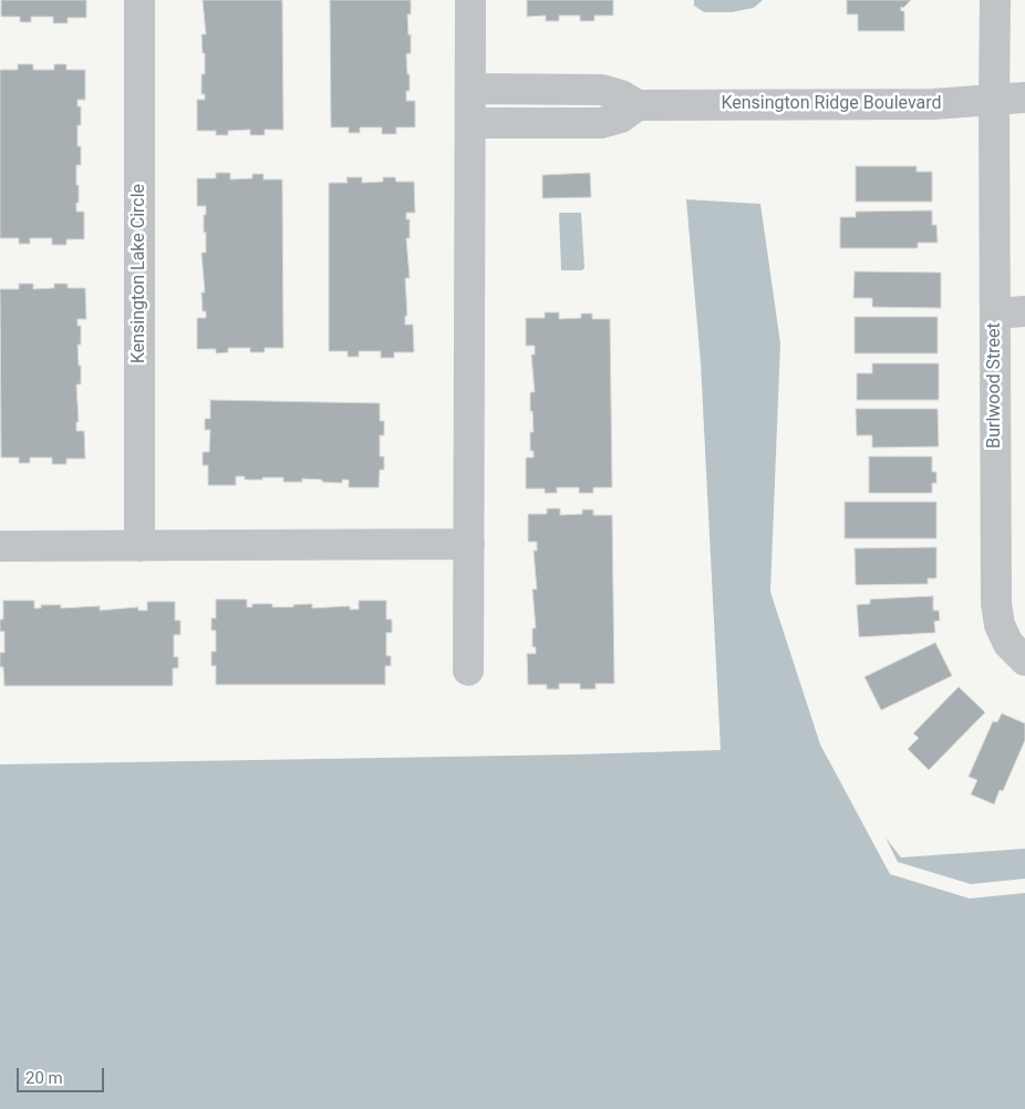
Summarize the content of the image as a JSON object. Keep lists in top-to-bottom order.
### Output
{
  "streets": {
    "street": ["Kensington Ridge Boulevard", "Kensington Lake Circle", "Burlwood Street"]
  },
  "crossings": [
    ["Kensington Ridge Boulevard", "Burlwood Street"]
  ],
  "scale_bar": "20 m"
}
